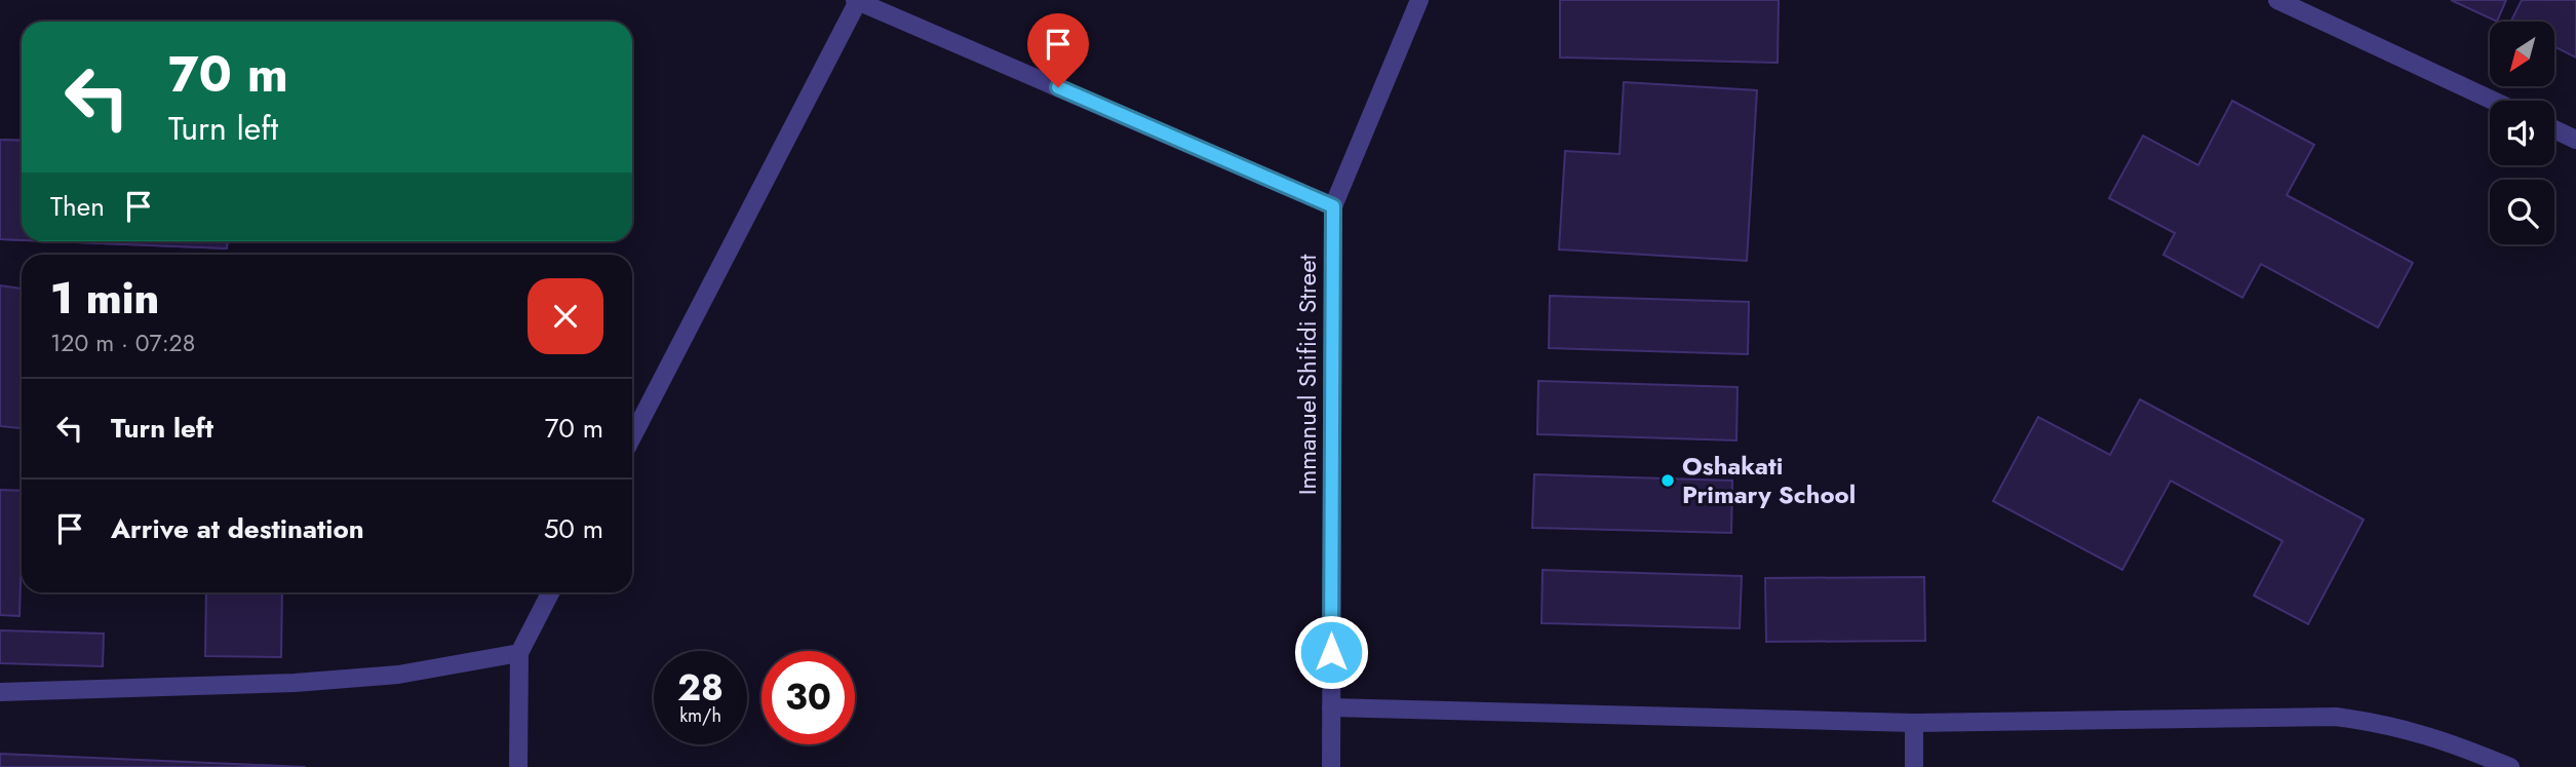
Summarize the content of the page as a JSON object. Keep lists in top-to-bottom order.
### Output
{
  "streets": {
    "street": ["Immanuel Shifidi Street"]
  },
  "places": ["Oshakati Primary School"],
  "north": "bottom left",
  "page": {
    "turn": ["70 m", "Turn left"],
    "then": "Then",
    "heading": ["1 min", "120 m · 07:28"],
    "list": [
      {
        "name": "Turn left",
        "value": "70 m"
      },
      {
        "name": "Arrive at destination",
        "value": "50 m"
      }
    ],
    "speed": "28 km/h",
    "limit": "30"
  }
}
